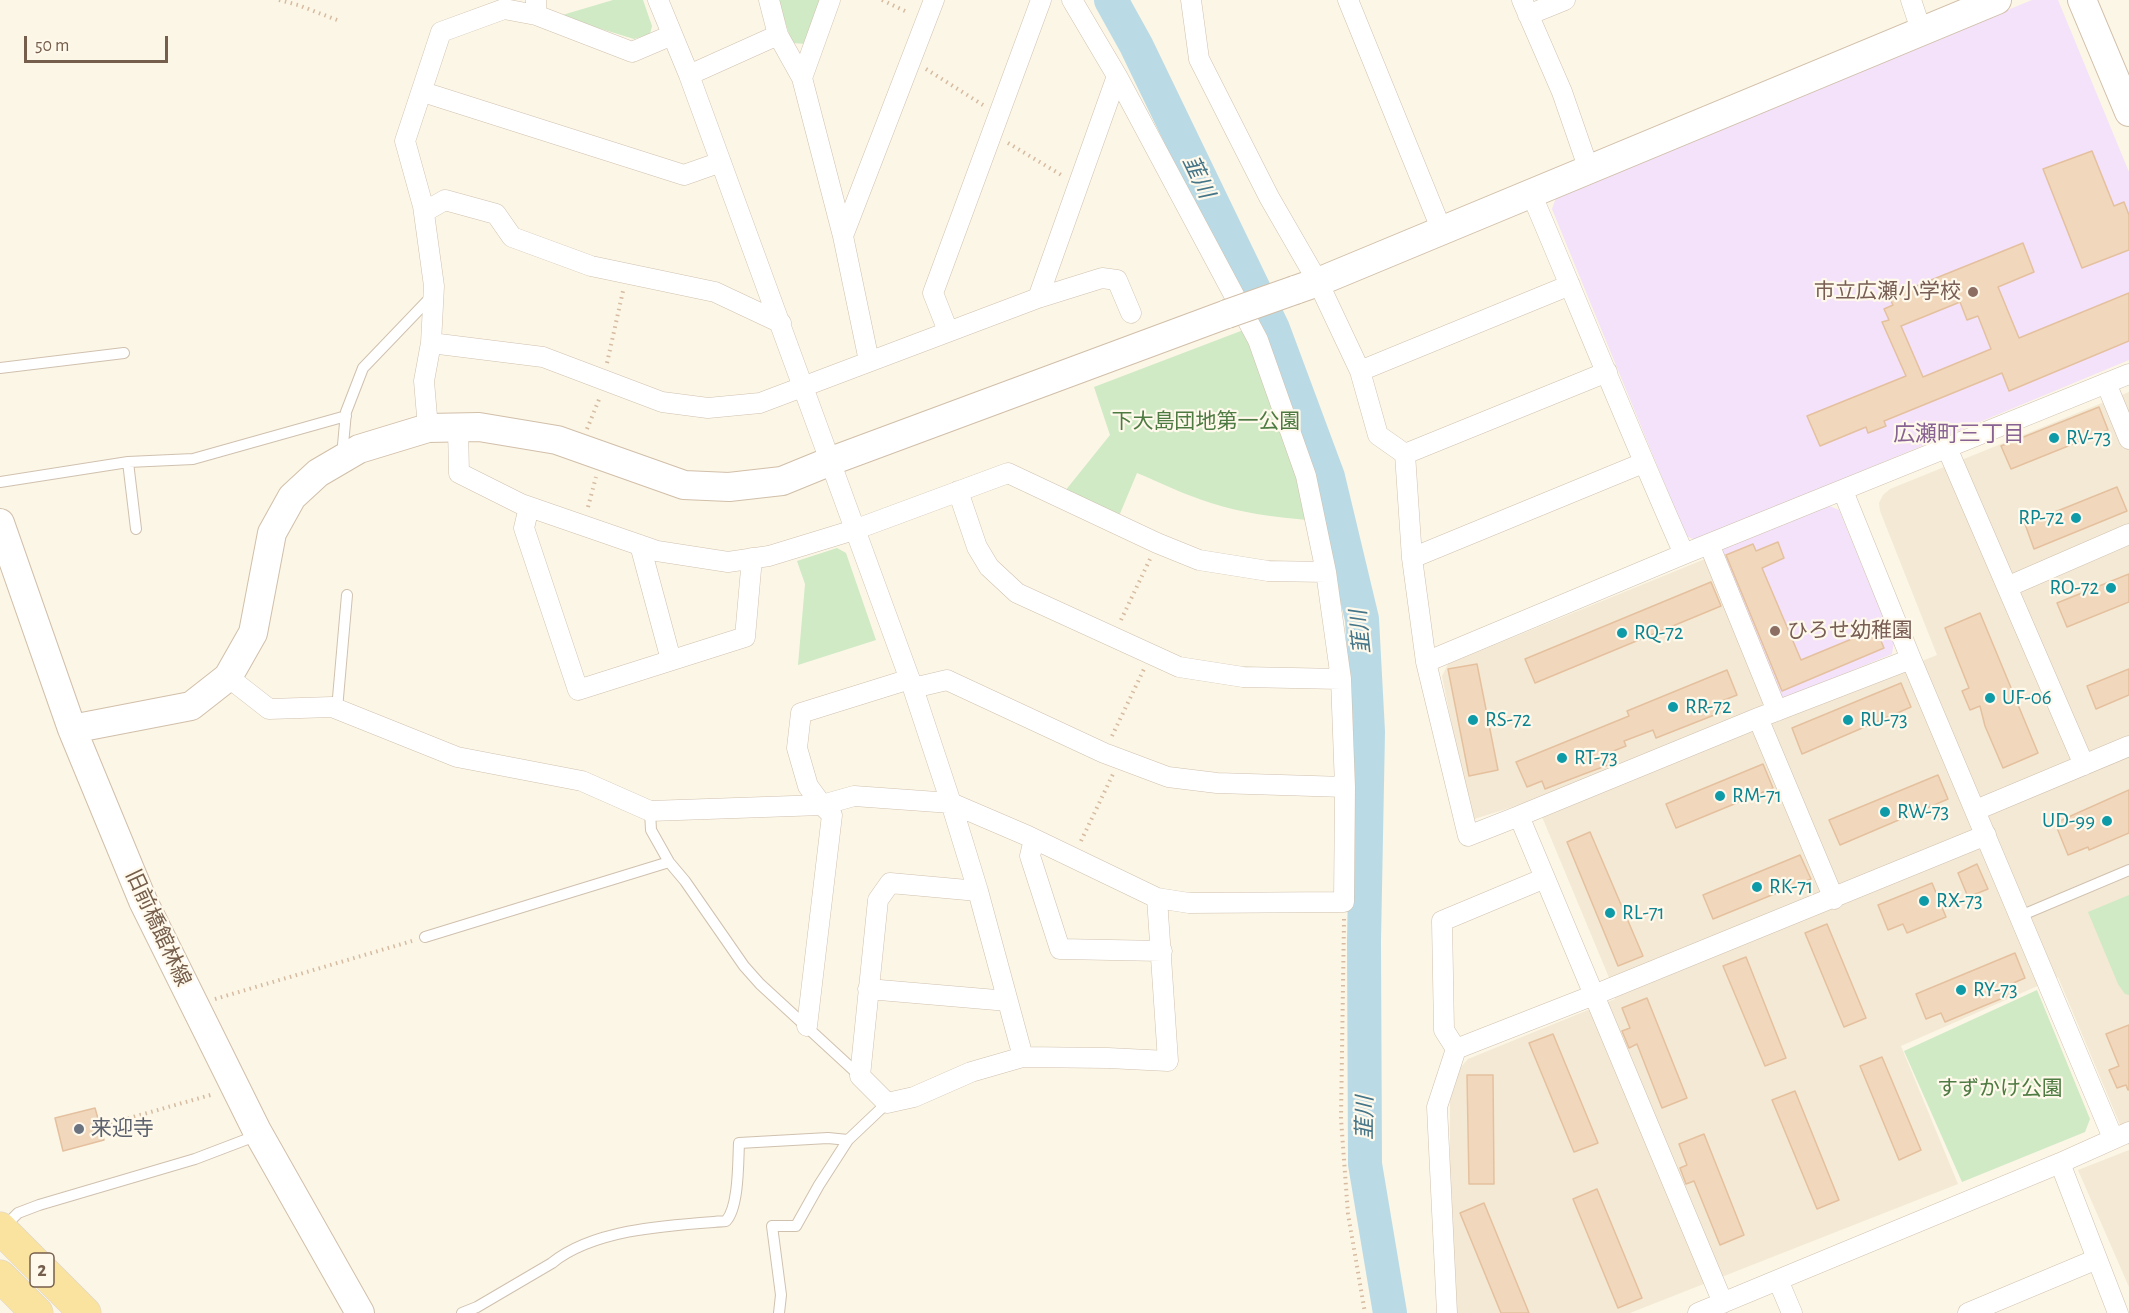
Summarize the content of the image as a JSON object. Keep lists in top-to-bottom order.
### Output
{
  "streets": {
    "main road": ["2"],
    "street": ["旧前橋館林線"]
  },
  "districts": ["広瀬町三丁目"],
  "water": ["韮川"],
  "parks": ["下大島団地第一公園", "すずかけ公園"],
  "places": [
    "市立広瀬小学校",
    "RV-73",
    "RP-72",
    "RO-72",
    "ひろせ幼稚園",
    "RQ-72",
    "UF-06",
    "RR-72",
    "RS-72",
    "RU-73",
    "RT-73",
    "RM-71",
    "RW-73",
    "UD-99",
    "RK-71",
    "RX-73",
    "RL-71",
    "RY-73",
    "来迎寺"
  ],
  "scale_bar": "50 m"
}
